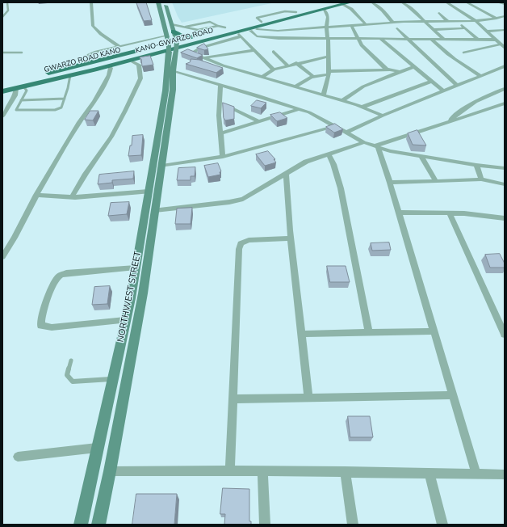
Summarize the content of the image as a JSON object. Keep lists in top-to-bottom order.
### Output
{
  "streets": {
    "main road": ["KANO-GWARZO ROAD", "GWARZO ROAD KANO", "NORTHWEST STREET"]
  },
  "crossings": [
    ["KANO-GWARZO ROAD", "GWARZO ROAD KANO"]
  ]
}
